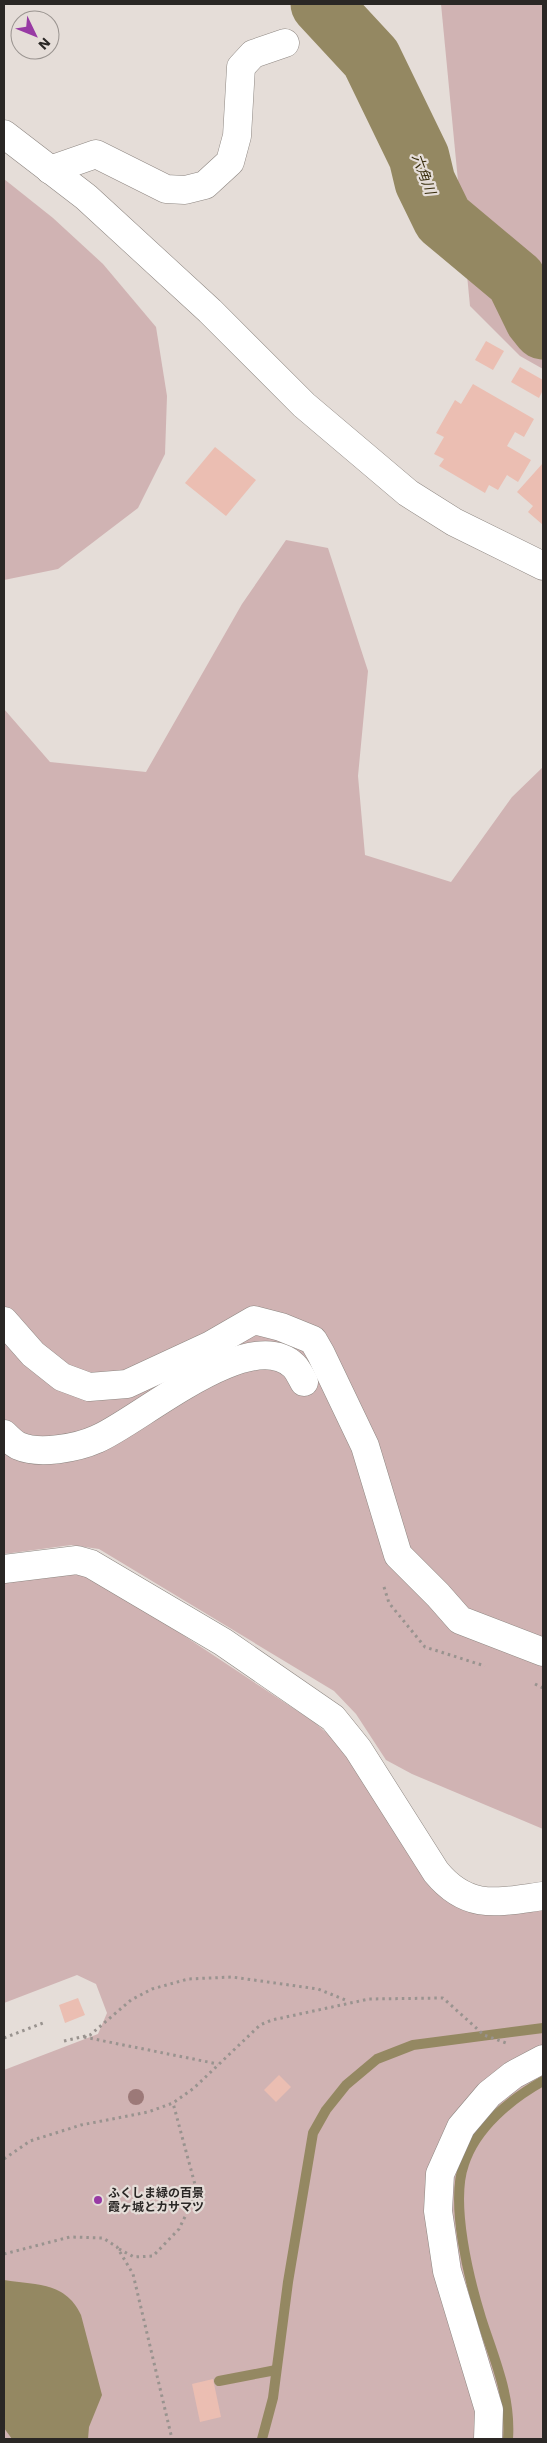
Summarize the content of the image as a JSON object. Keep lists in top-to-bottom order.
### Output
{
  "water": ["六角川"],
  "places": ["ふくしま緑の百景 霞ヶ城とカサマツ"],
  "north": "bottom right"
}
